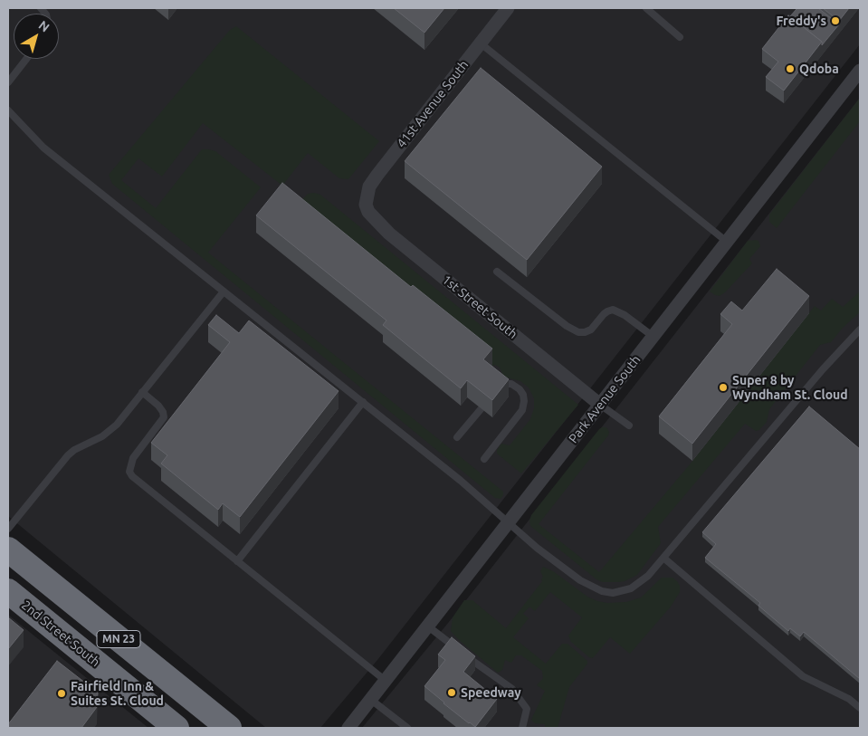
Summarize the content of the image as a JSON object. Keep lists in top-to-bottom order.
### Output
{
  "streets": {
    "highway": ["2nd Street South", "MN 23"],
    "street": ["41st Avenue South", "1st Street South", "Park Avenue South"]
  },
  "crossings": [
    ["41st Avenue South", "1st Street South"],
    ["1st Street South", "Park Avenue South"]
  ],
  "places": [
    "Freddy's",
    "Qdoba",
    "Super 8 by Wyndham St. Cloud",
    "Speedway",
    "Fairfield Inn & Suites St. Cloud"
  ],
  "north": "top right"
}
